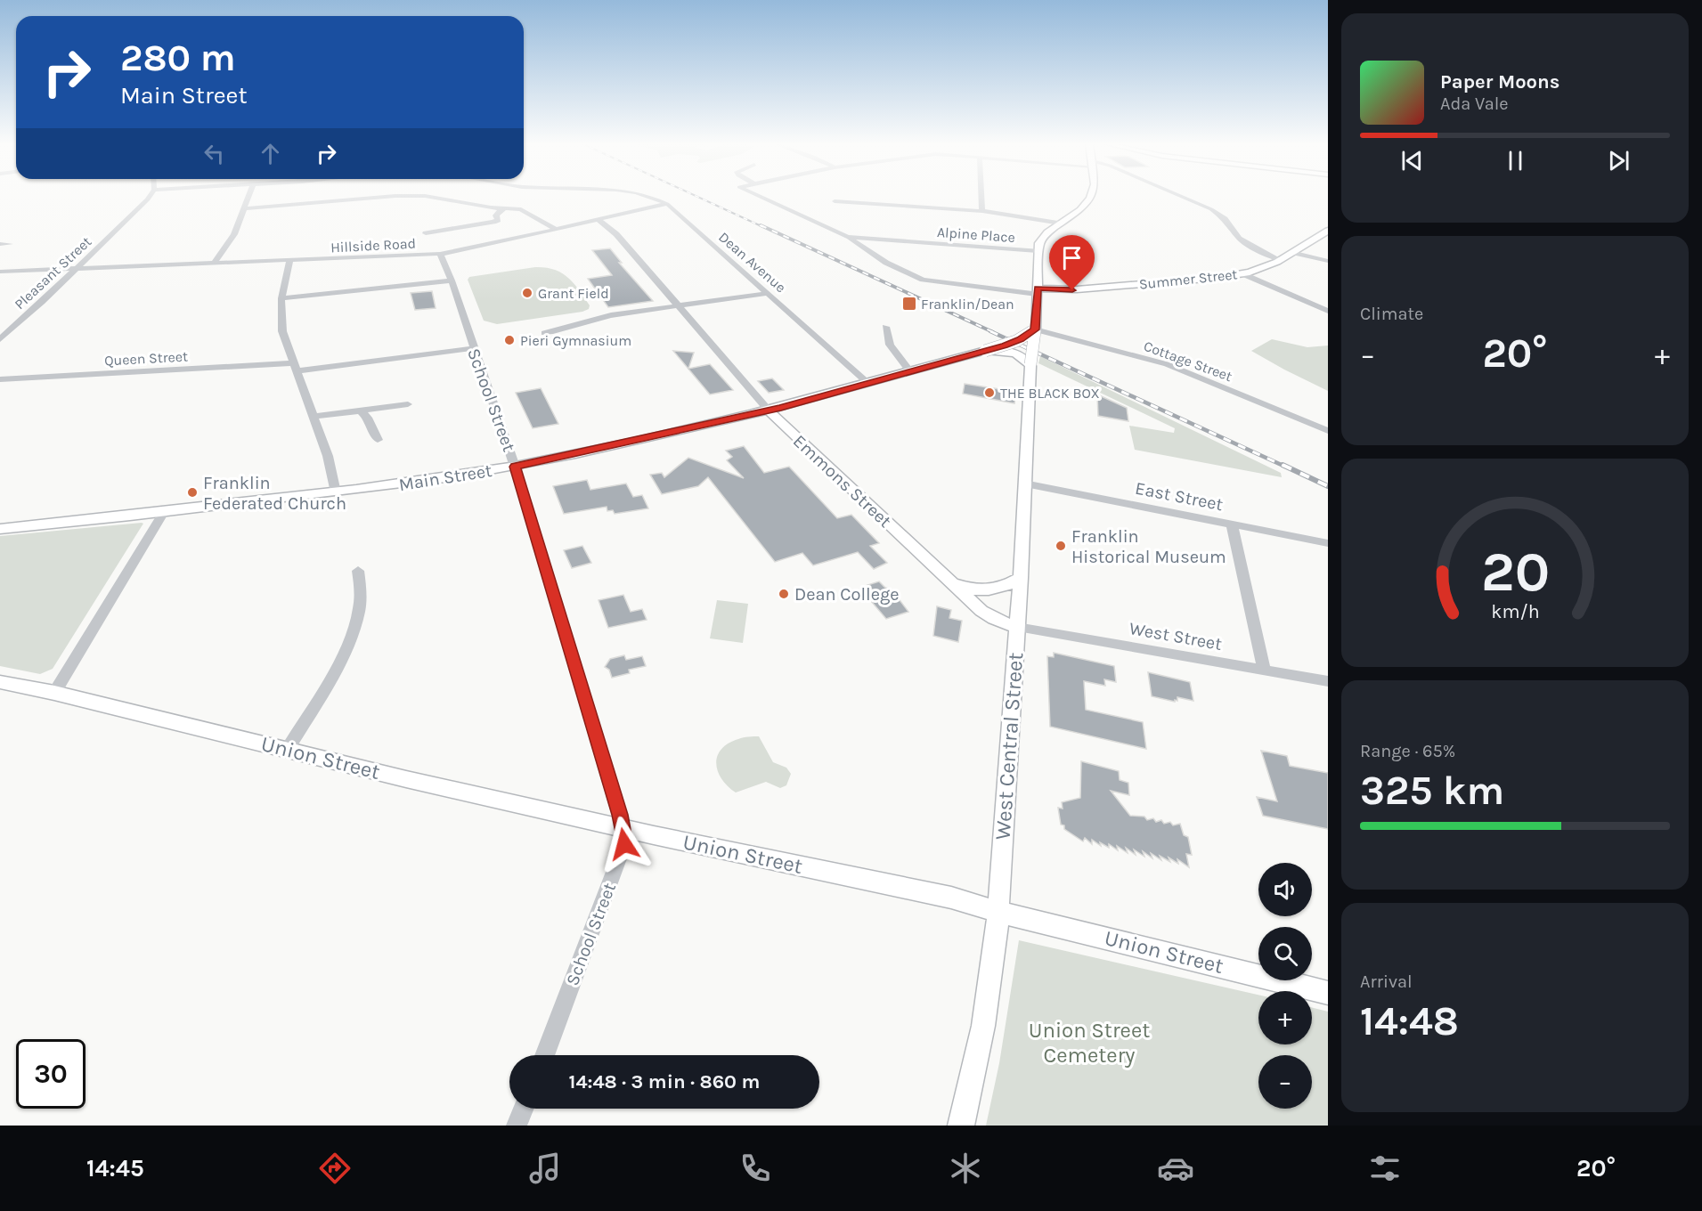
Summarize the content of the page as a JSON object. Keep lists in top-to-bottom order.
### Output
{
  "streets": {
    "main road": [
      "Summer Street",
      "Main Street",
      "Emmons Street",
      "West Central Street",
      "Union Street"
    ],
    "street": [
      "Alpine Place",
      "Hillside Road",
      "Dean Avenue",
      "Pleasant Street",
      "Queen Street",
      "Cottage Street",
      "School Street",
      "East Street",
      "West Street"
    ]
  },
  "crossings": [
    ["Alpine Place", "West Central Street"],
    ["Hillside Road", "Dean Avenue"],
    ["Hillside Road", "Pleasant Street"],
    ["Hillside Road", "School Street"],
    ["Hillside Road", "Emmons Street"],
    ["Dean Avenue", "Main Street"],
    ["Summer Street", "West Central Street"],
    ["Queen Street", "School Street"],
    ["Cottage Street", "Main Street"],
    ["Cottage Street", "West Central Street"],
    ["School Street", "Main Street"],
    ["School Street", "Union Street"],
    ["Main Street", "Emmons Street"],
    ["Main Street", "West Central Street"],
    ["Emmons Street", "West Street"],
    ["Emmons Street", "West Central Street"],
    ["East Street", "West Central Street"],
    ["West Street", "West Central Street"],
    ["West Central Street", "Union Street"]
  ],
  "parks": ["Union Street Cemetery"],
  "places": {
    "other": [
      "Grant Field",
      "Pieri Gymnasium",
      "THE BLACK BOX",
      "Franklin Federated Church",
      "Franklin Historical Museum",
      "Dean College"
    ],
    "transit": ["Franklin/Dean"]
  },
  "page": {
    "turn": ["280 m", "Main Street"],
    "song": ["Paper Moons", "Ada Vale"],
    "tile": [
      "Climate",
      ["Range · 65%", "325 km"],
      ["Arrival", "14:48"]
    ],
    "heat": ["−", "20°", "+"],
    "map_buttons": ["+", "−"],
    "limit": "30",
    "trip": "14:48 · 3 min · 860 m",
    "tabs": ["14:45", "20°"],
    "gauge": ["20", "km/h"]
  }
}
